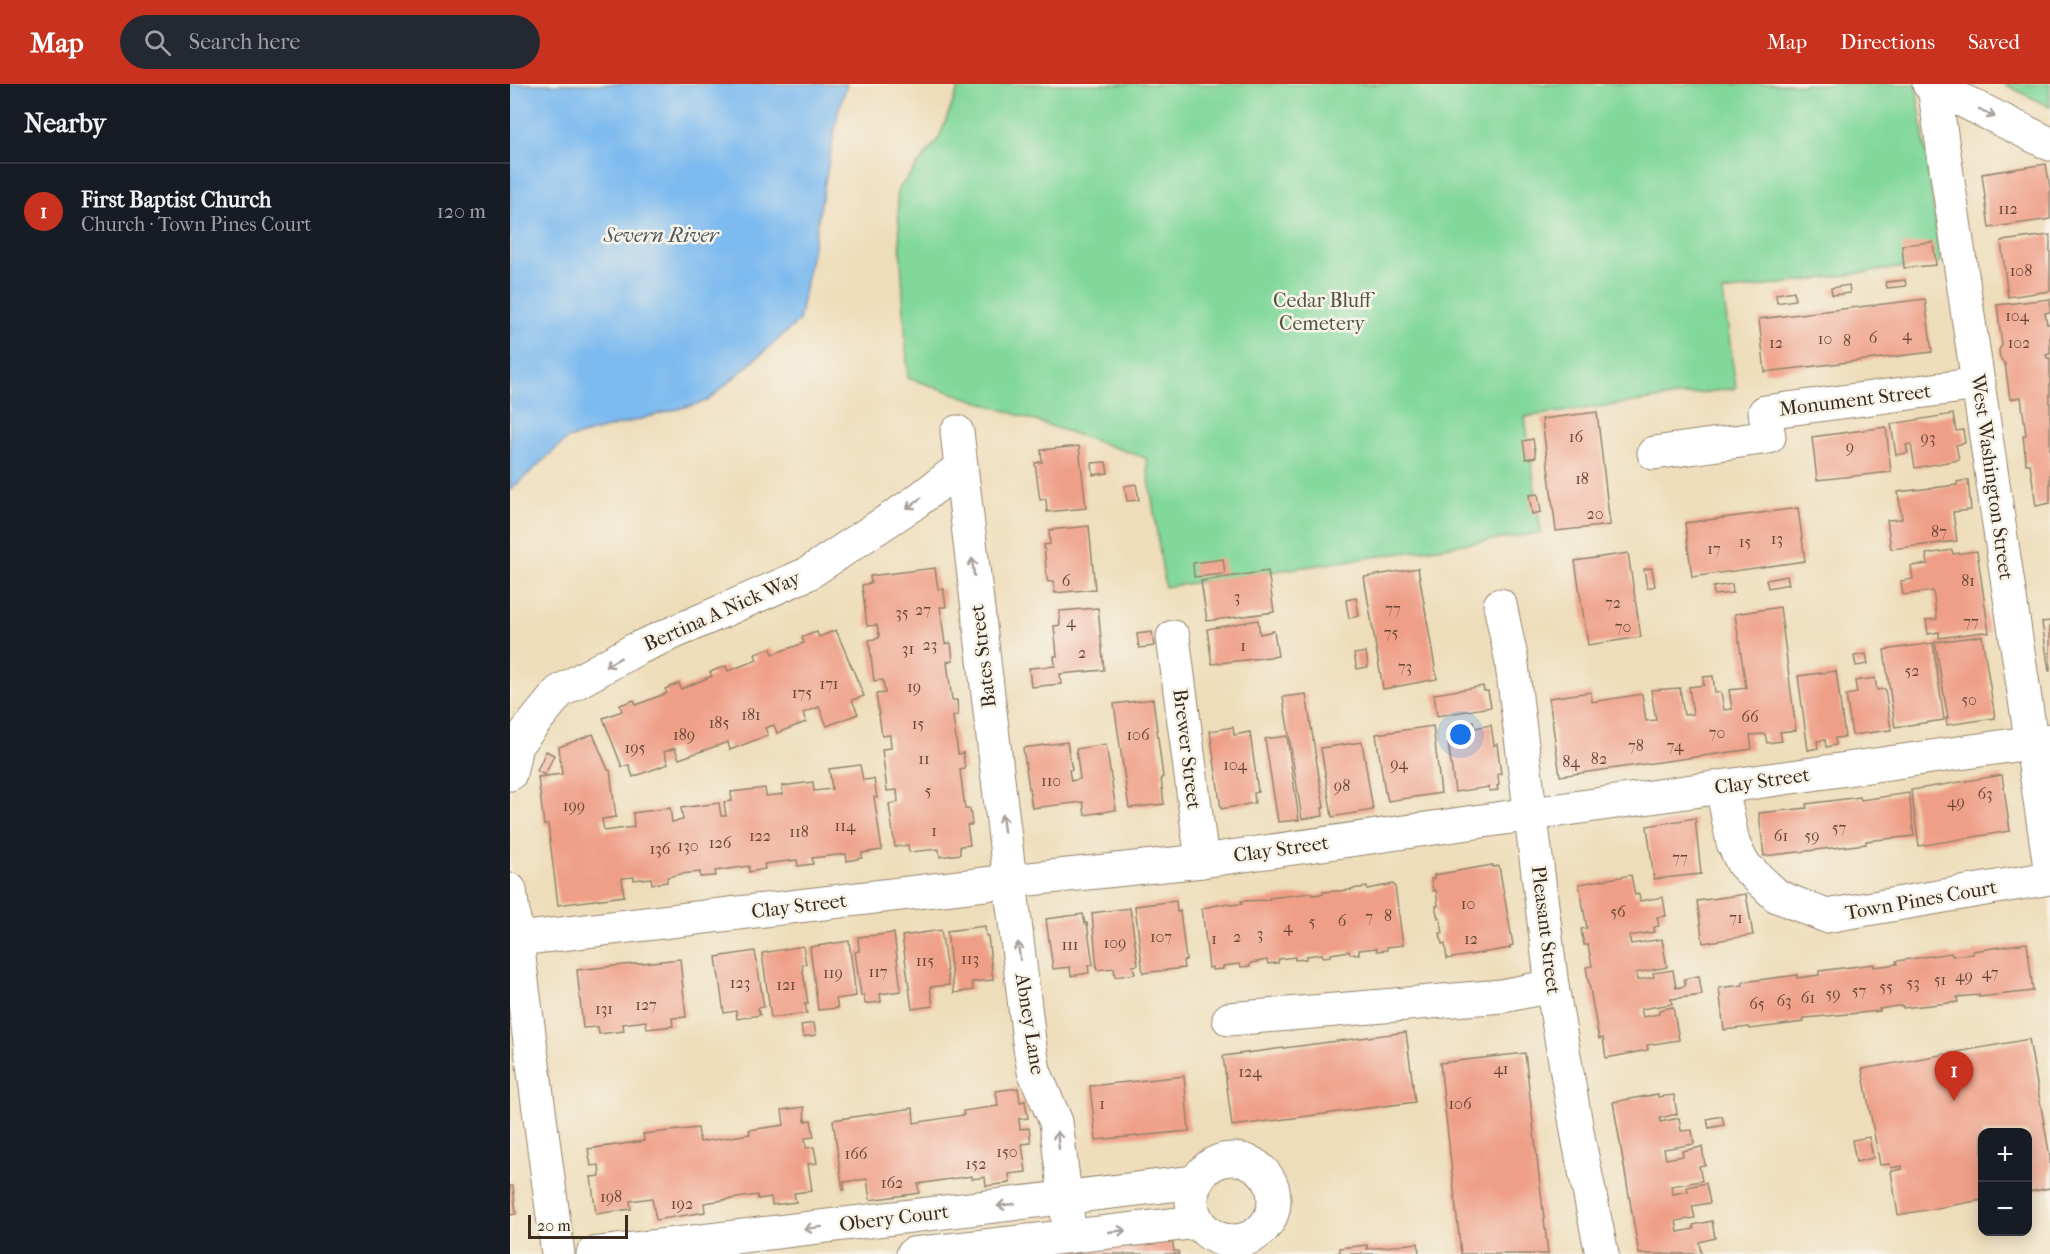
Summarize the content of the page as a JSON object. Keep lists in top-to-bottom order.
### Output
{
  "streets": {
    "street": [
      "Monument Street",
      "West Washington Street",
      "Bertina A Nick Way",
      "Bates Street",
      "Brewer Street",
      "Clay Street",
      "Town Pines Court",
      "Pleasant Street",
      "Abney Lane",
      "Obery Court"
    ]
  },
  "crossings": [
    ["Monument Street", "West Washington Street"],
    ["West Washington Street", "Clay Street"],
    ["Bertina A Nick Way", "Bates Street"],
    ["Bates Street", "Clay Street"],
    ["Bates Street", "Abney Lane"],
    ["Brewer Street", "Clay Street"],
    ["Clay Street", "Town Pines Court"],
    ["Clay Street", "Pleasant Street"],
    ["Clay Street", "Abney Lane"],
    ["Abney Lane", "Obery Court"]
  ],
  "one_way": ["Bertina A Nick Way", "Bates Street", "Abney Lane"],
  "water": ["Severn River"],
  "parks": ["Cedar Bluff Cemetery"],
  "house_numbers": [
    "112",
    "108",
    "104",
    "4",
    "6",
    "10",
    "8",
    "12",
    "102",
    "16",
    "93",
    "9",
    "18",
    "20",
    "87",
    "13",
    "15",
    "17",
    "6",
    "81",
    "3",
    "72",
    "77",
    "27",
    "35",
    "4",
    "77",
    "70",
    "75",
    "23",
    "1",
    "31",
    "2",
    "73",
    "52",
    "171",
    "19",
    "175",
    "50",
    "181",
    "66",
    "185",
    "15",
    "70",
    "189",
    "106",
    "78",
    "74",
    "195",
    "11",
    "82",
    "84",
    "94",
    "104",
    "110",
    "98",
    "5",
    "63",
    "49",
    "199",
    "114",
    "57",
    "1",
    "118",
    "122",
    "61",
    "59",
    "126",
    "130",
    "136",
    "77",
    "10",
    "56",
    "8",
    "7",
    "71",
    "6",
    "5",
    "4",
    "3",
    "107",
    "2",
    "1",
    "12",
    "109",
    "111",
    "113",
    "115",
    "117",
    "119",
    "47",
    "49",
    "51",
    "123",
    "53",
    "121",
    "55",
    "57",
    "59",
    "61",
    "63",
    "65",
    "127",
    "131",
    "41",
    "124",
    "1",
    "106",
    "150",
    "166",
    "152",
    "162",
    "198",
    "192"
  ],
  "scale_bar": "20 m",
  "page": {
    "header": "Map",
    "search": "Search here",
    "nav": ["Map", "Directions", "Saved"],
    "heading": "Nearby",
    "list": [
      {
        "mark": "1",
        "name": "First Baptist Church",
        "note": "Church · Town Pines Court",
        "value": "120 m"
      }
    ],
    "pins": "1",
    "map_buttons": ["+", "−"],
    "scale": "20 m"
  }
}
